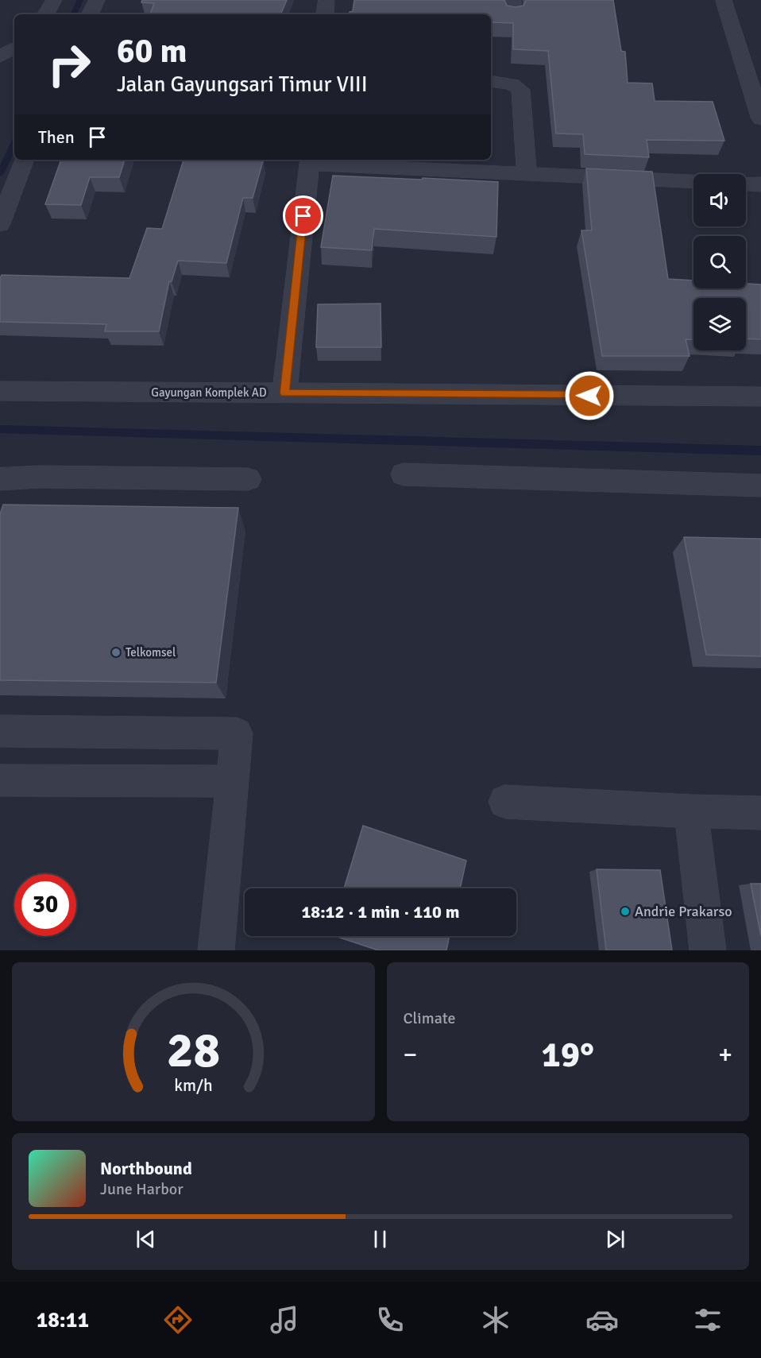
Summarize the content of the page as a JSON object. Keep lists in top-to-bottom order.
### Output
{
  "streets": {
    "street": ["Gayungan Komplek AD"]
  },
  "places": ["Telkomsel", "Andrie Prakarso"],
  "page": {
    "turn": ["60 m", "Jalan Gayungsari Timur VIII"],
    "then": "Then",
    "limit": "30",
    "trip": "18:12 · 1 min · 110 m",
    "tile": "Climate",
    "heat": ["−", "19°", "+"],
    "song": ["Northbound", "June Harbor"],
    "tabs": "18:11",
    "gauge": ["28", "km/h"]
  }
}
